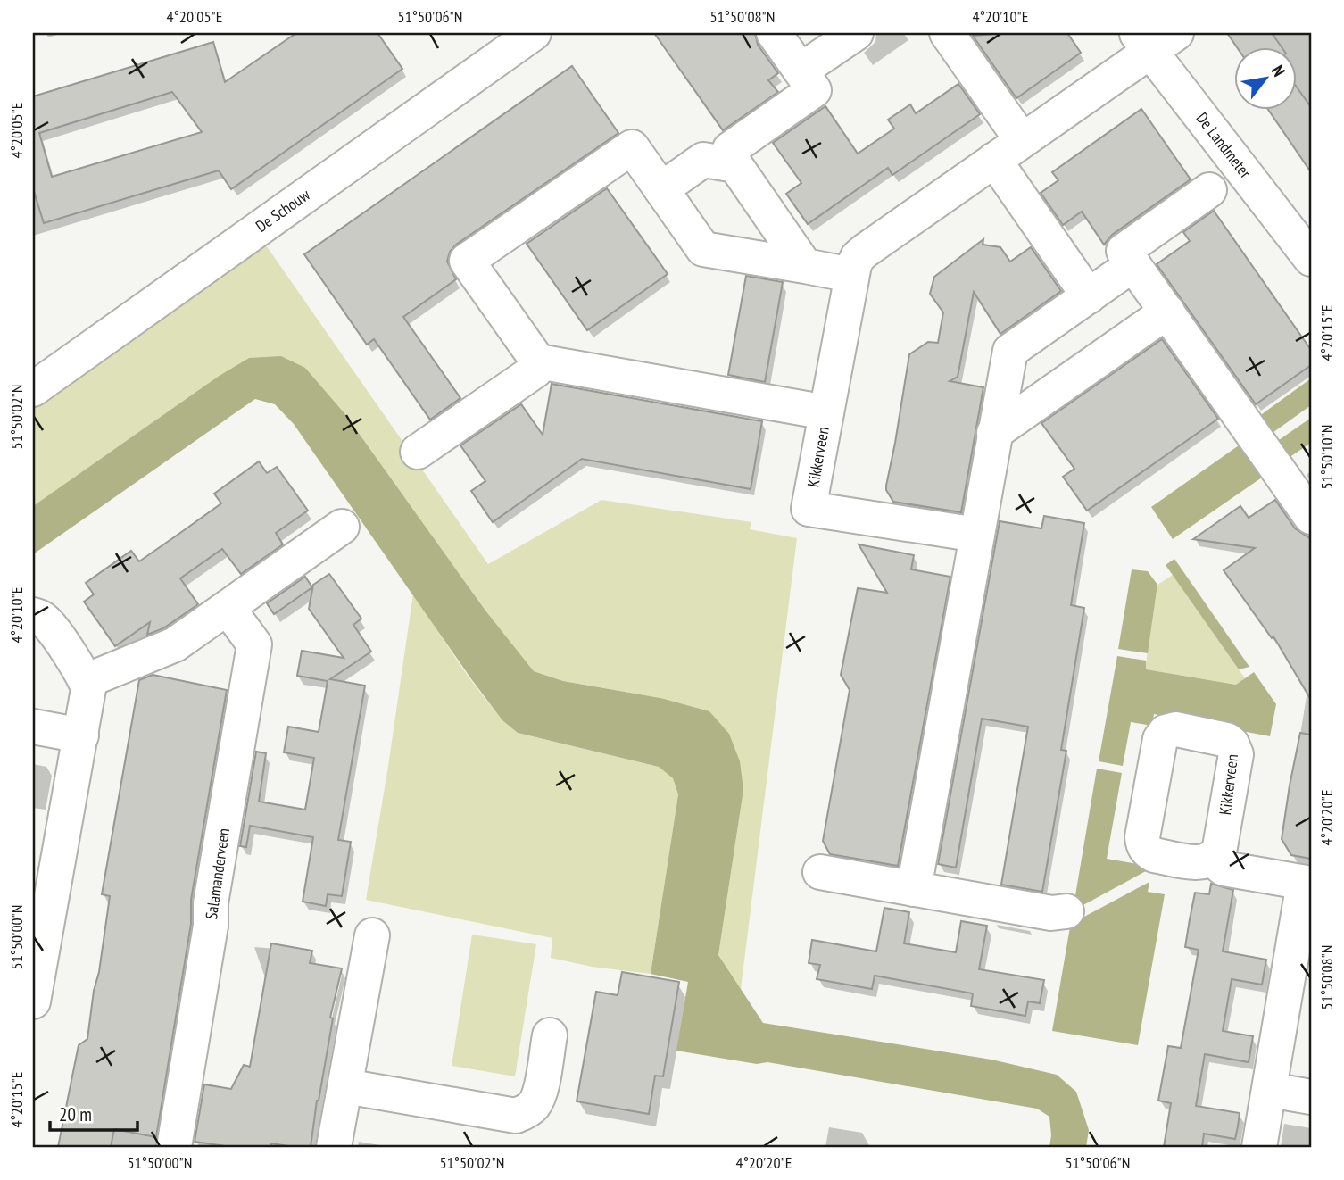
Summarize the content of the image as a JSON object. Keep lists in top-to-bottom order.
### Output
{
  "streets": {
    "street": [
      "De Landmeter",
      "De Schouw",
      "Kikkerveen",
      "Salamanderveen"
    ]
  },
  "crossings": [
    ["De Landmeter", "Kikkerveen"]
  ],
  "scale_bar": "20 m",
  "north": "top right",
  "coordinates": [
    "4°20'05\"E",
    "51°50'06\"N",
    "51°50'08\"N",
    "4°20'10\"E",
    "4°20'15\"E",
    "51°50'02\"N",
    "51°50'10\"N",
    "4°20'20\"E",
    "51°50'00\"N"
  ]
}
